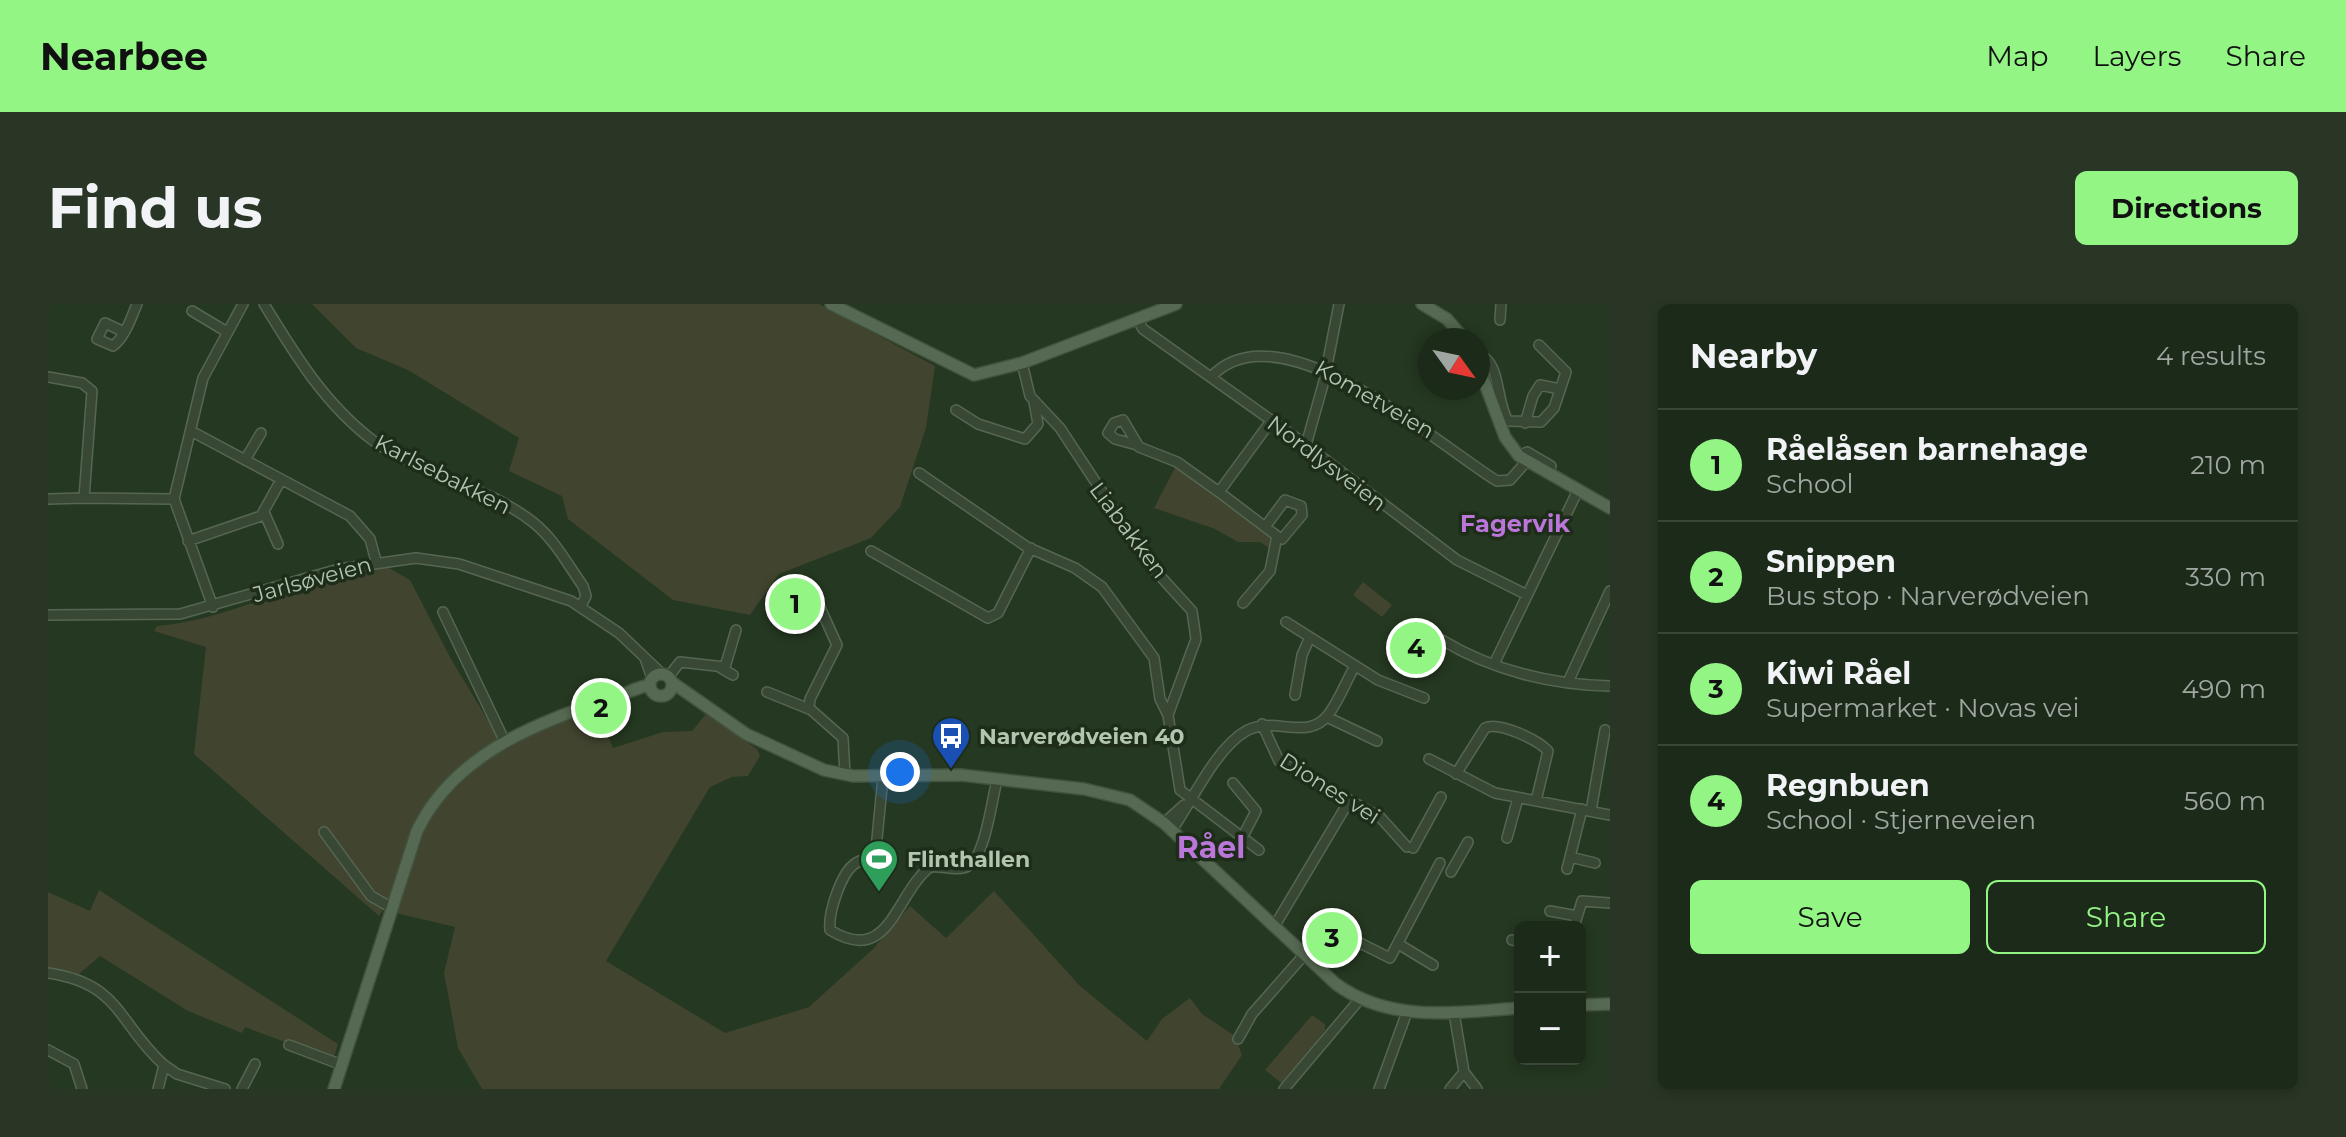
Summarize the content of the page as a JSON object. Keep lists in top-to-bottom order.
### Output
{
  "streets": {
    "street": [
      "Kometveien",
      "Nordlysveien",
      "Karlsebakken",
      "Liabakken",
      "Jarlsøveien",
      "Diones vei"
    ]
  },
  "crossings": [
    ["Kometveien", "Nordlysveien"],
    ["Karlsebakken", "Jarlsøveien"]
  ],
  "districts": ["Fagervik", "Råel"],
  "places": {
    "bus stop": ["Narverødveien 40"],
    "sports": ["Flinthallen"]
  },
  "north": "bottom right",
  "page": {
    "header": "Nearbee",
    "nav": ["Map", "Layers", "Share"],
    "buttons": [
      "Directions",
      ["Save", "Share"]
    ],
    "title": "Find us",
    "heading": ["Nearby", "4 results"],
    "list": [
      {
        "mark": "1",
        "name": "Råelåsen barnehage",
        "note": "School",
        "value": "210 m"
      },
      {
        "mark": "2",
        "name": "Snippen",
        "note": "Bus stop · Narverødveien",
        "value": "330 m"
      },
      {
        "mark": "3",
        "name": "Kiwi Råel",
        "note": "Supermarket · Novas vei",
        "value": "490 m"
      },
      {
        "mark": "4",
        "name": "Regnbuen",
        "note": "School · Stjerneveien",
        "value": "560 m"
      }
    ],
    "pins": [
      "1",
      "4",
      "2",
      "3"
    ],
    "map_buttons": ["+", "−"]
  }
}
